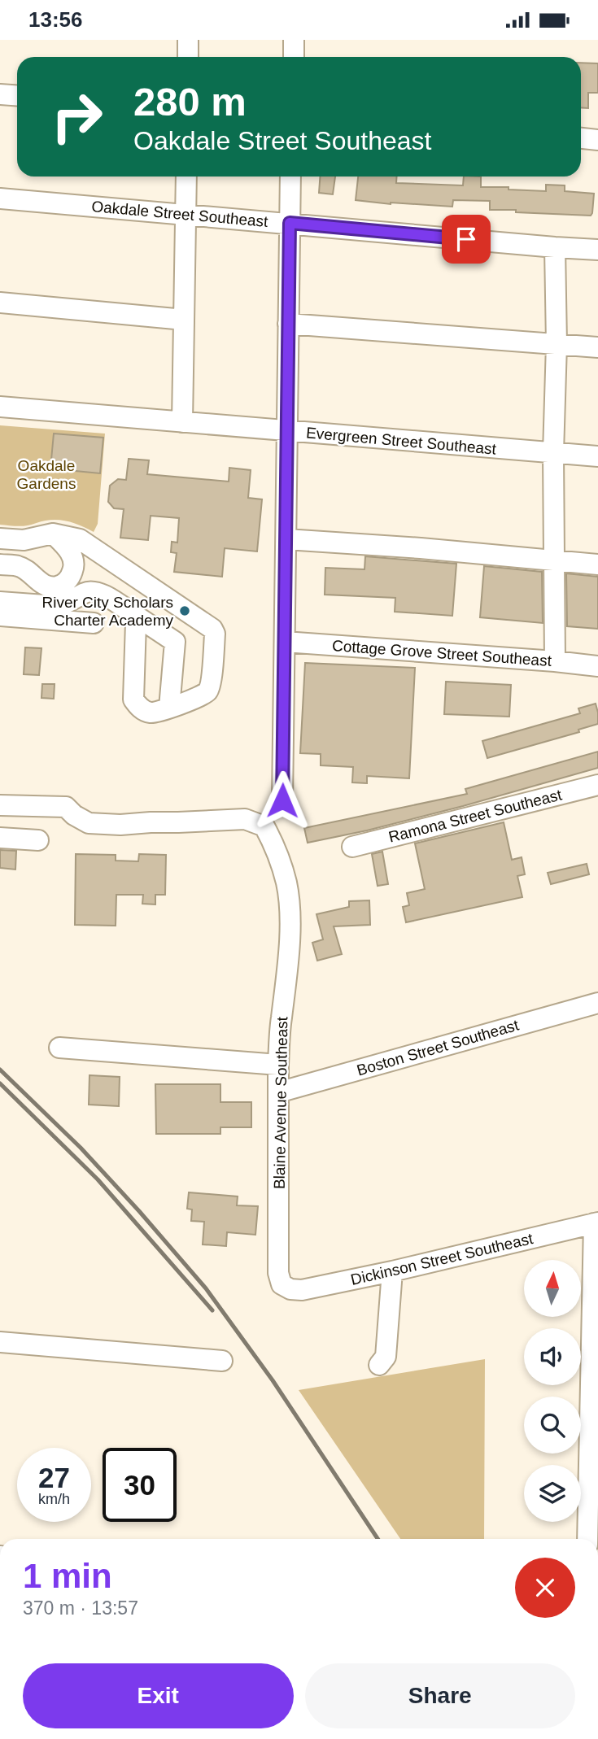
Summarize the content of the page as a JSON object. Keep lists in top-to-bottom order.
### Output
{
  "streets": {
    "street": [
      "Oakdale Street Southeast",
      "Evergreen Street Southeast",
      "Cottage Grove Street Southeast",
      "Ramona Street Southeast",
      "Boston Street Southeast",
      "Blaine Avenue Southeast",
      "Dickinson Street Southeast"
    ]
  },
  "crossings": [
    ["Boston Street Southeast", "Blaine Avenue Southeast"],
    ["Blaine Avenue Southeast", "Dickinson Street Southeast"]
  ],
  "parks": ["Oakdale Gardens"],
  "places": ["River City Scholars Charter Academy"],
  "north": "top",
  "page": {
    "status": "13:56",
    "turn": ["280 m", "Oakdale Street Southeast"],
    "speed": "27 km/h",
    "limit": "30",
    "heading": ["1 min", "370 m · 13:57"],
    "buttons": ["Exit", "Share"]
  }
}
